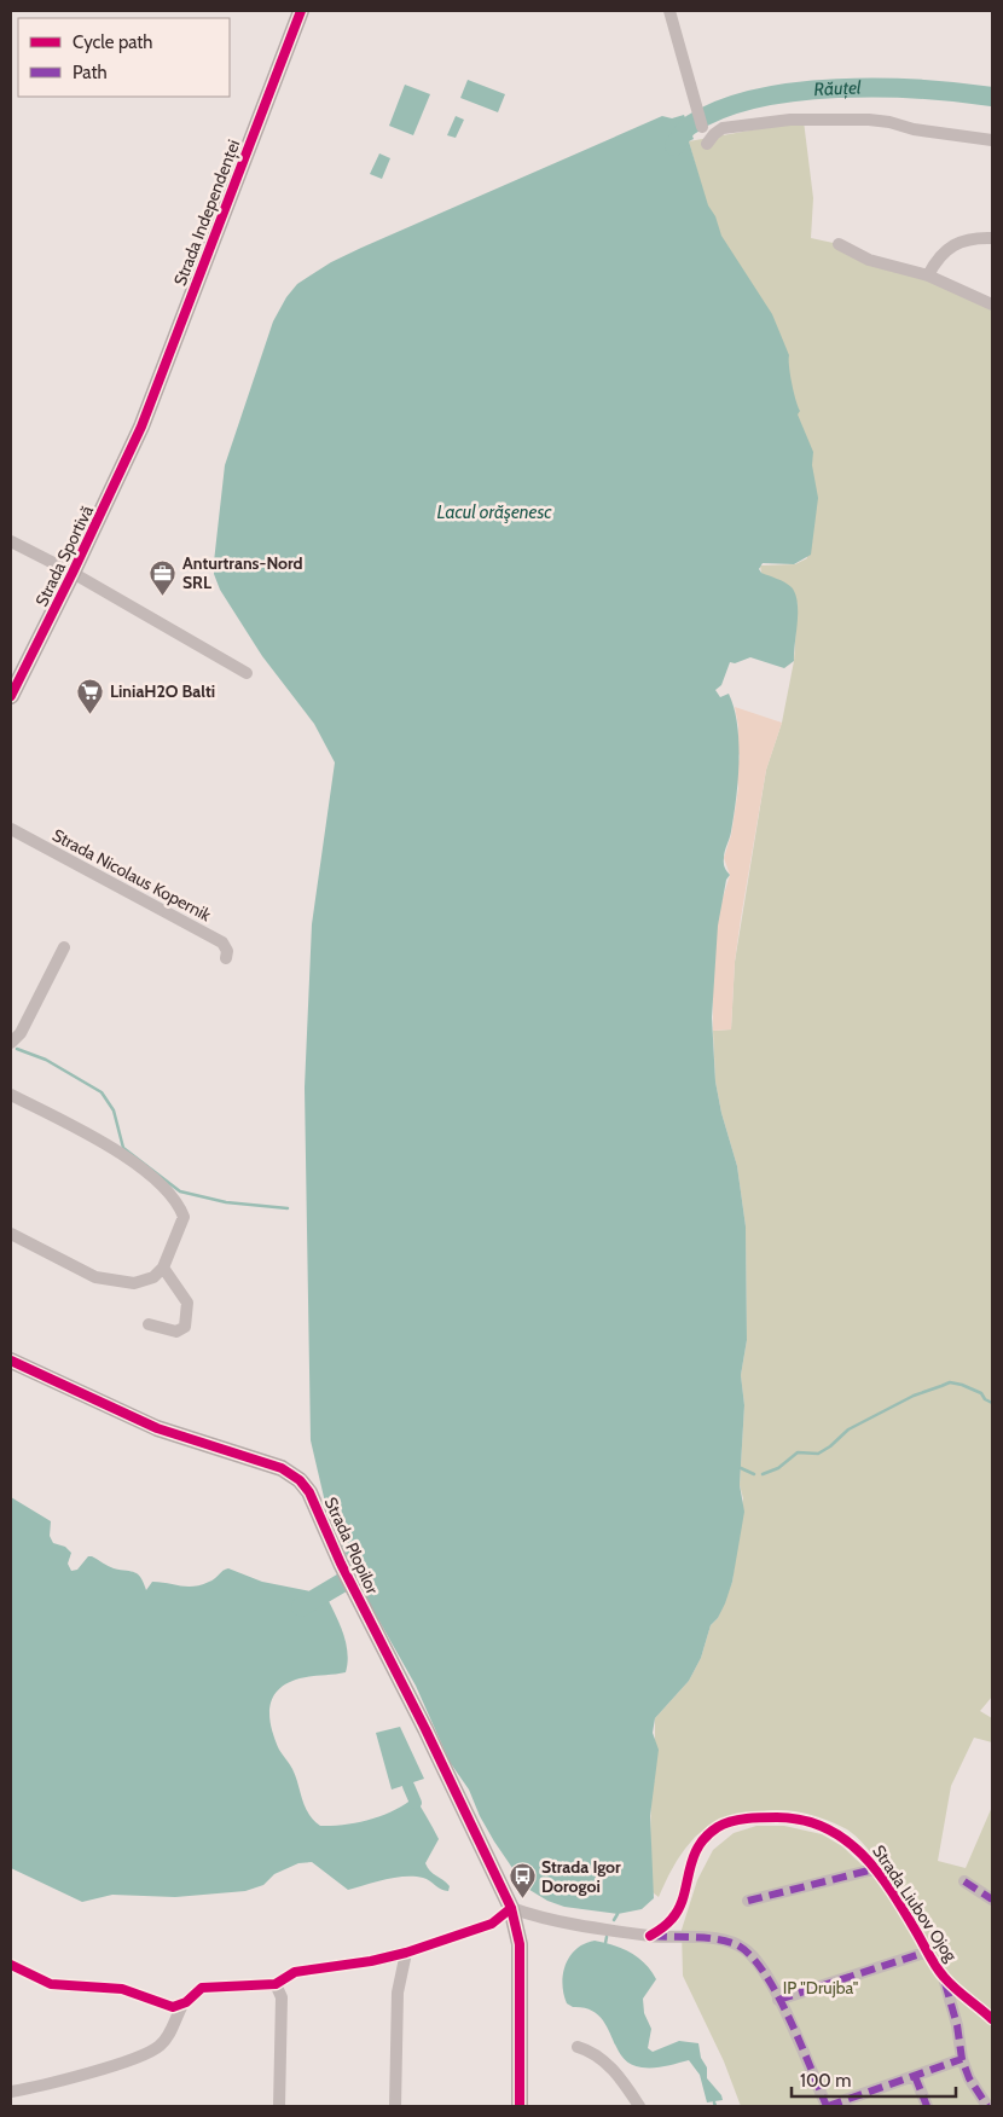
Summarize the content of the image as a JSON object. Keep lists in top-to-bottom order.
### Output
{
  "streets": {
    "street": [
      "Strada Independenței",
      "Strada Sportivă",
      "Strada Nicolaus Kopernik",
      "Strada Plopilor",
      "Strada Liubov Ojog"
    ]
  },
  "crossings": [
    ["Strada Independenței", "Strada Sportivă"]
  ],
  "water": ["Răuțel", "Lacul orăşenesc"],
  "parks": ["IP \"Drujba\""],
  "places": {
    "office": ["Anturtrans-Nord SRL"],
    "supermarket": ["LiniaH2O Balti"],
    "bus stop": ["Strada Igor Dorogoi"]
  },
  "legend": ["Cycle path", "Path"],
  "scale_bar": "100 m"
}
